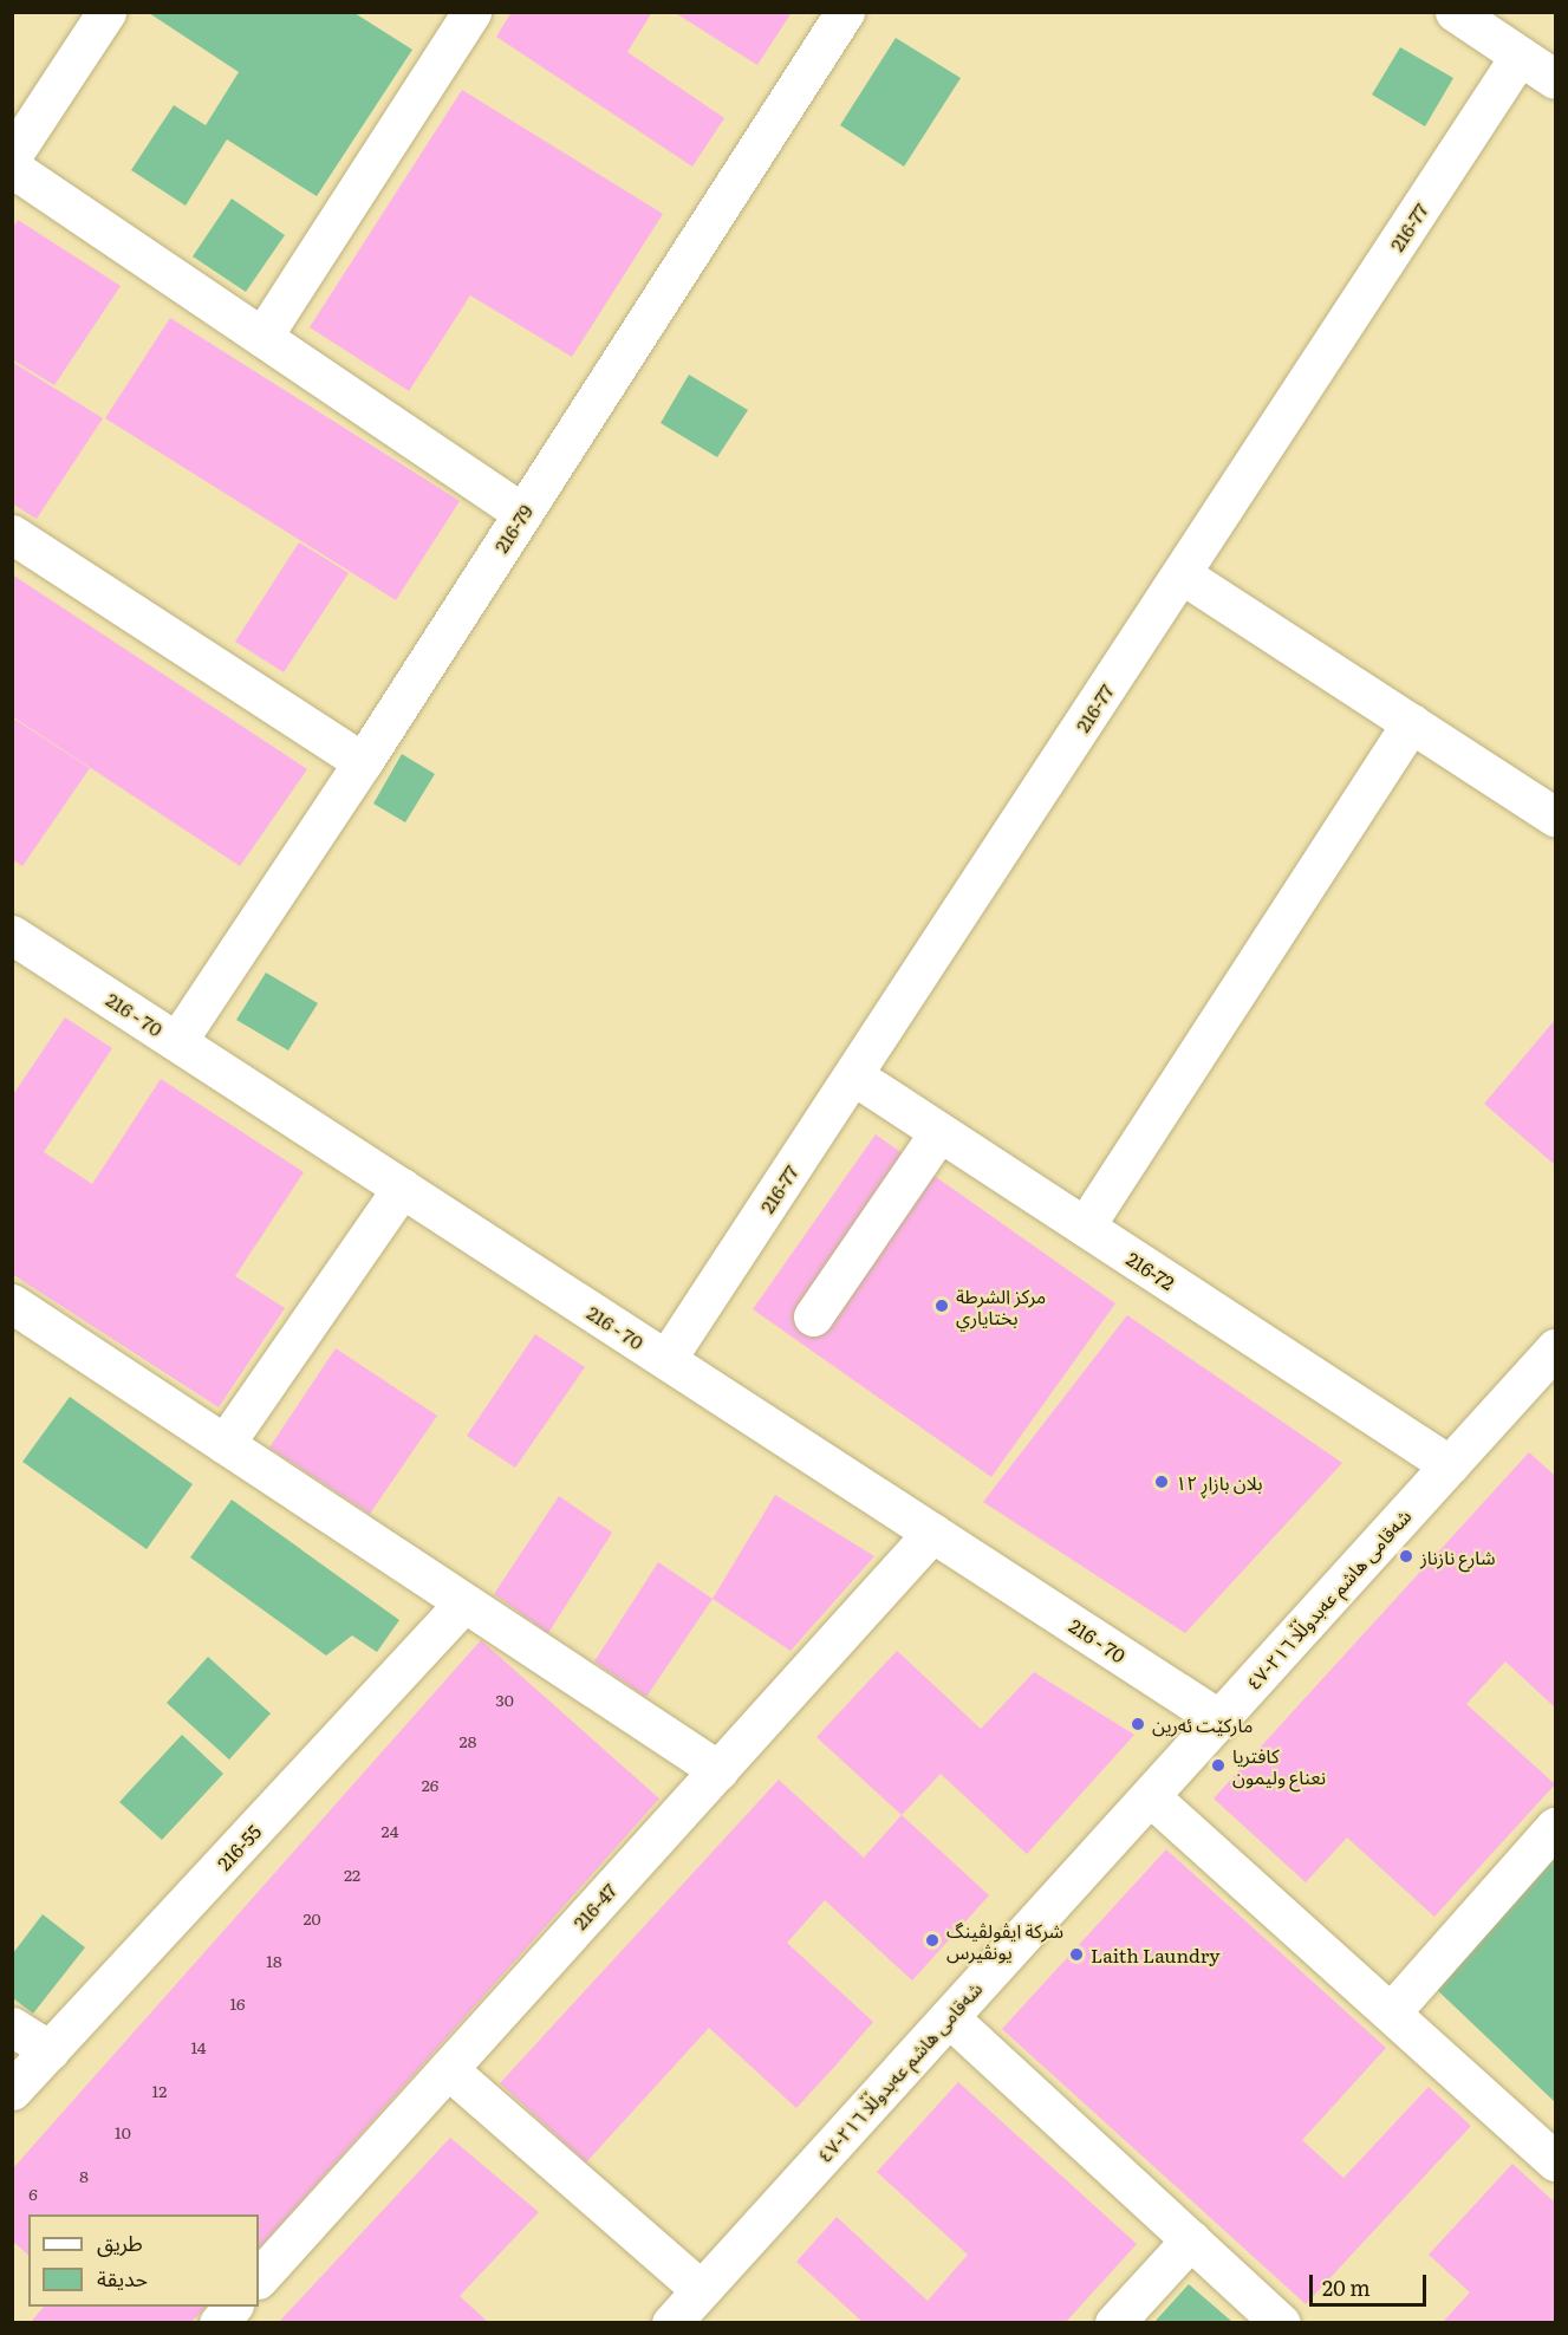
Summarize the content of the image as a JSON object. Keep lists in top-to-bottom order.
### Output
{
  "streets": {
    "street": [
      "216-77",
      "216-79",
      "216 - 70",
      "216-72",
      "شەقامی هاشم عەبدوڵڵا ٢١٦-٤٧",
      "216-55",
      "216-47"
    ]
  },
  "crossings": [
    ["216-77", "216 - 70"],
    ["216-77", "216-72"],
    ["216-79", "216 - 70"],
    ["216 - 70", "شەقامی هاشم عەبدوڵڵا ٢١٦-٤٧"],
    ["216 - 70", "216-47"],
    ["216-72", "شەقامی هاشم عەبدوڵڵا ٢١٦-٤٧"]
  ],
  "places": [
    "مركز الشرطة بختاياري",
    "بلان بازاڕ ١٢",
    "شارع نازناز",
    "مارکێت ئەرین",
    "كافتريا نعناع وليمون",
    "شركة ايڤولڤينگ يونڤيرس",
    "Laith Laundry"
  ],
  "house_numbers": [
    "30",
    "28",
    "26",
    "24",
    "22",
    "20",
    "18",
    "16",
    "14",
    "12",
    "10",
    "8",
    "6"
  ],
  "legend": ["طريق", "حديقة"],
  "scale_bar": "20 m"
}
